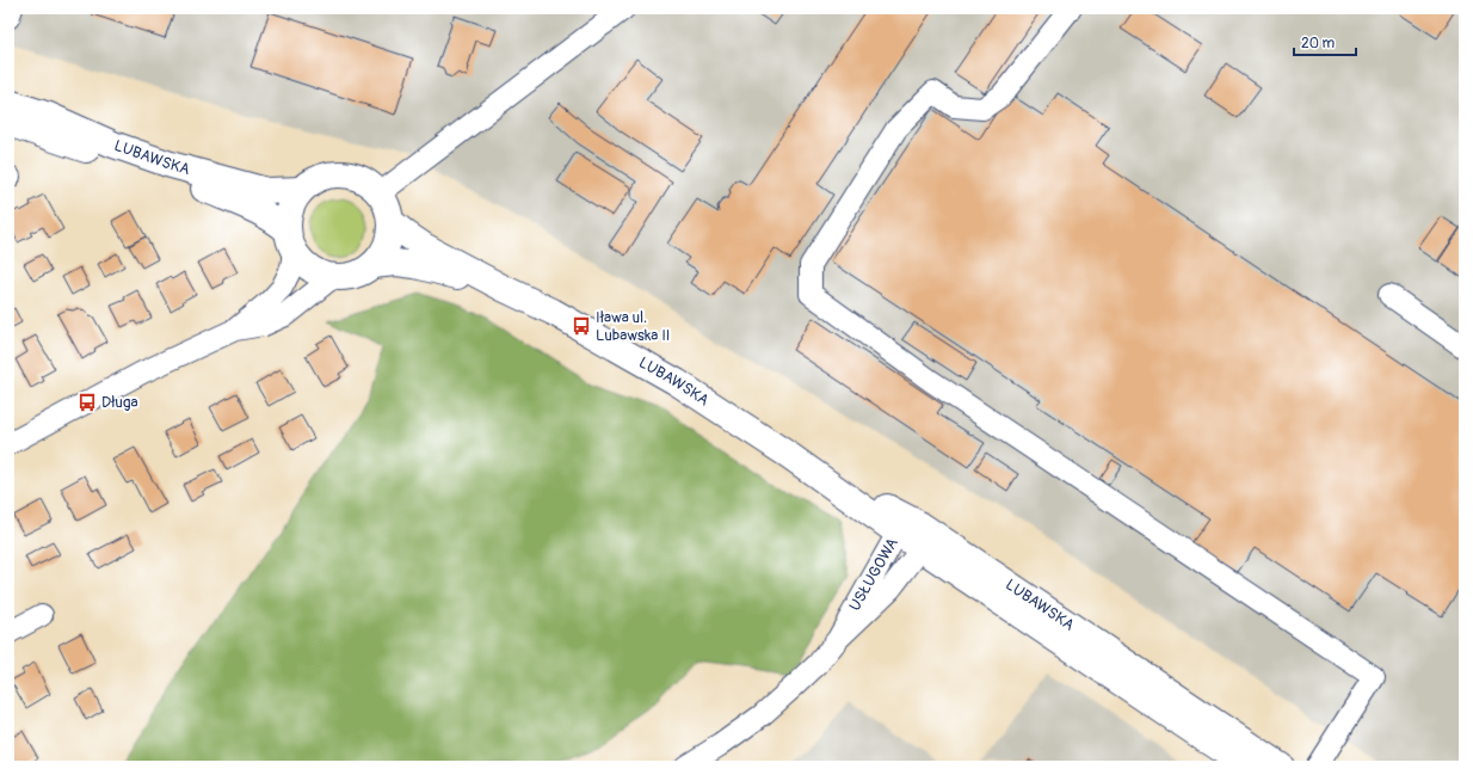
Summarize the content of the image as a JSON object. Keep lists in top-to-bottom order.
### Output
{
  "streets": {
    "main road": ["LUBAWSKA"],
    "street": ["USŁUGOWA"]
  },
  "crossings": [
    ["LUBAWSKA", "USŁUGOWA"]
  ],
  "places": {
    "bus stop": ["Iława ul. Lubawska II", "Długa"]
  },
  "scale_bar": "20 m"
}
